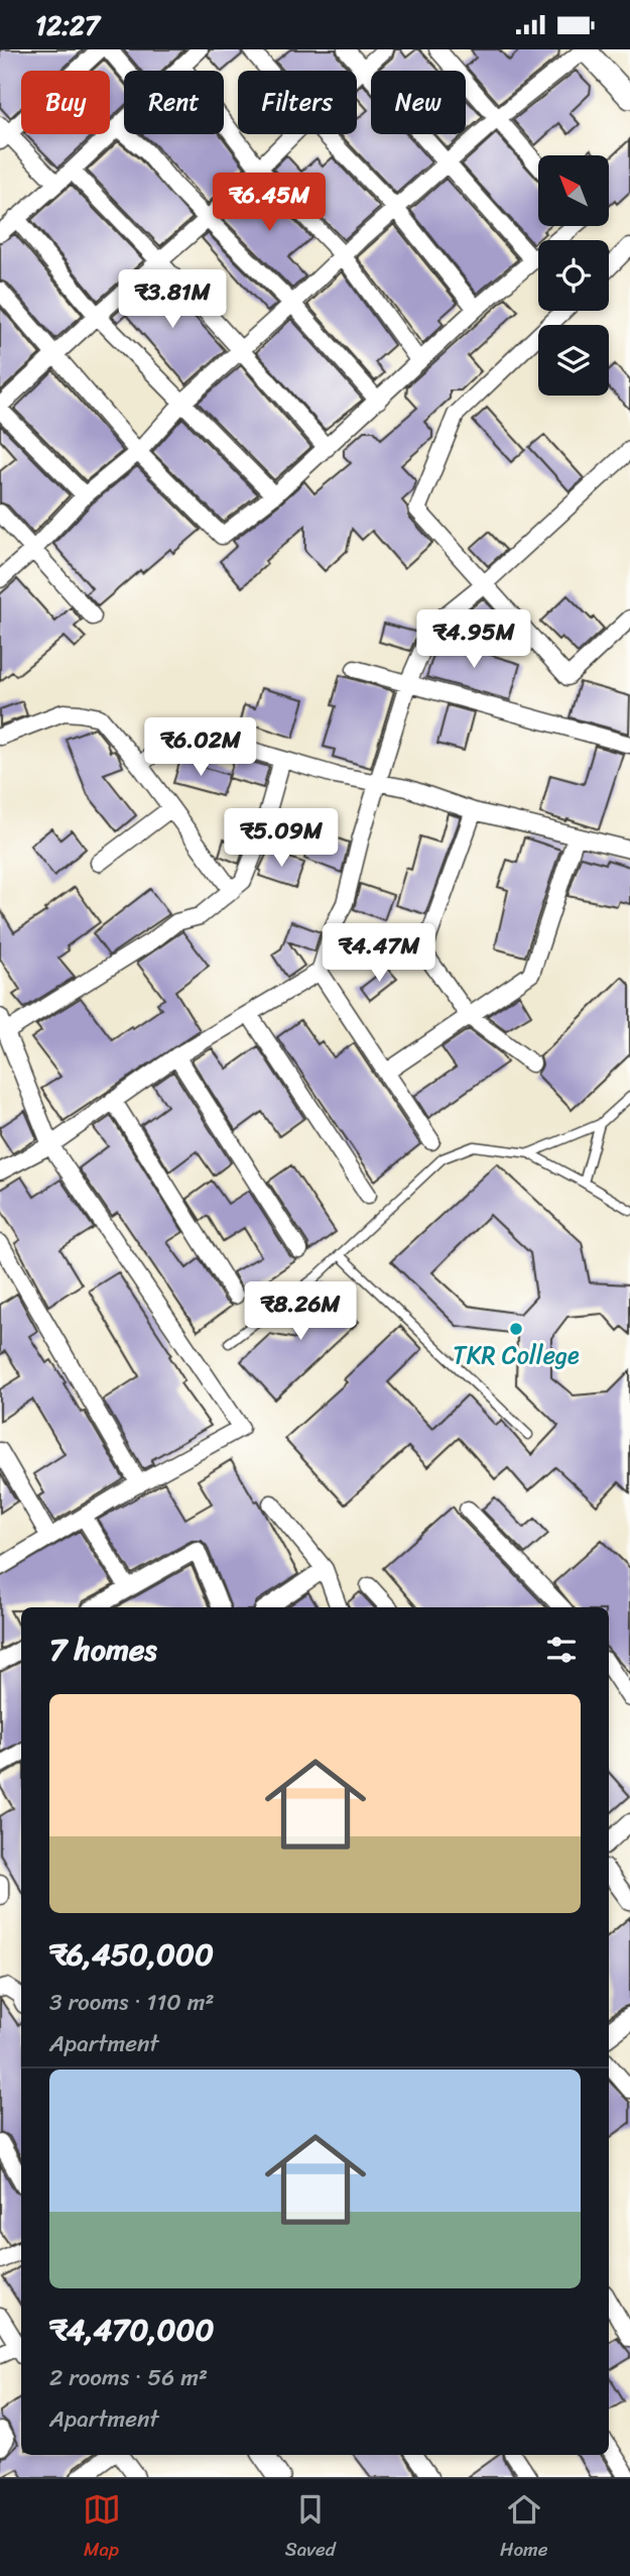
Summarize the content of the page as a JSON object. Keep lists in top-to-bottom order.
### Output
{
  "places": ["TKR College"],
  "north": "top left",
  "page": {
    "status": "12:27",
    "chip": [
      "Buy",
      "Rent",
      "Filters",
      "New"
    ],
    "price": [
      "₹6.45M",
      "₹3.81M",
      "₹4.95M",
      "₹6.02M",
      "₹5.09M",
      "₹4.47M",
      "₹8.26M"
    ],
    "heading": "7 homes",
    "list": [
      {
        "name": "₹6,450,000",
        "note": "3 rooms · 110 m² · Apartment"
      },
      {
        "name": "₹4,470,000",
        "note": "2 rooms · 56 m² · Apartment"
      }
    ],
    "tabs": ["Map", "Saved", "Home"]
  }
}
